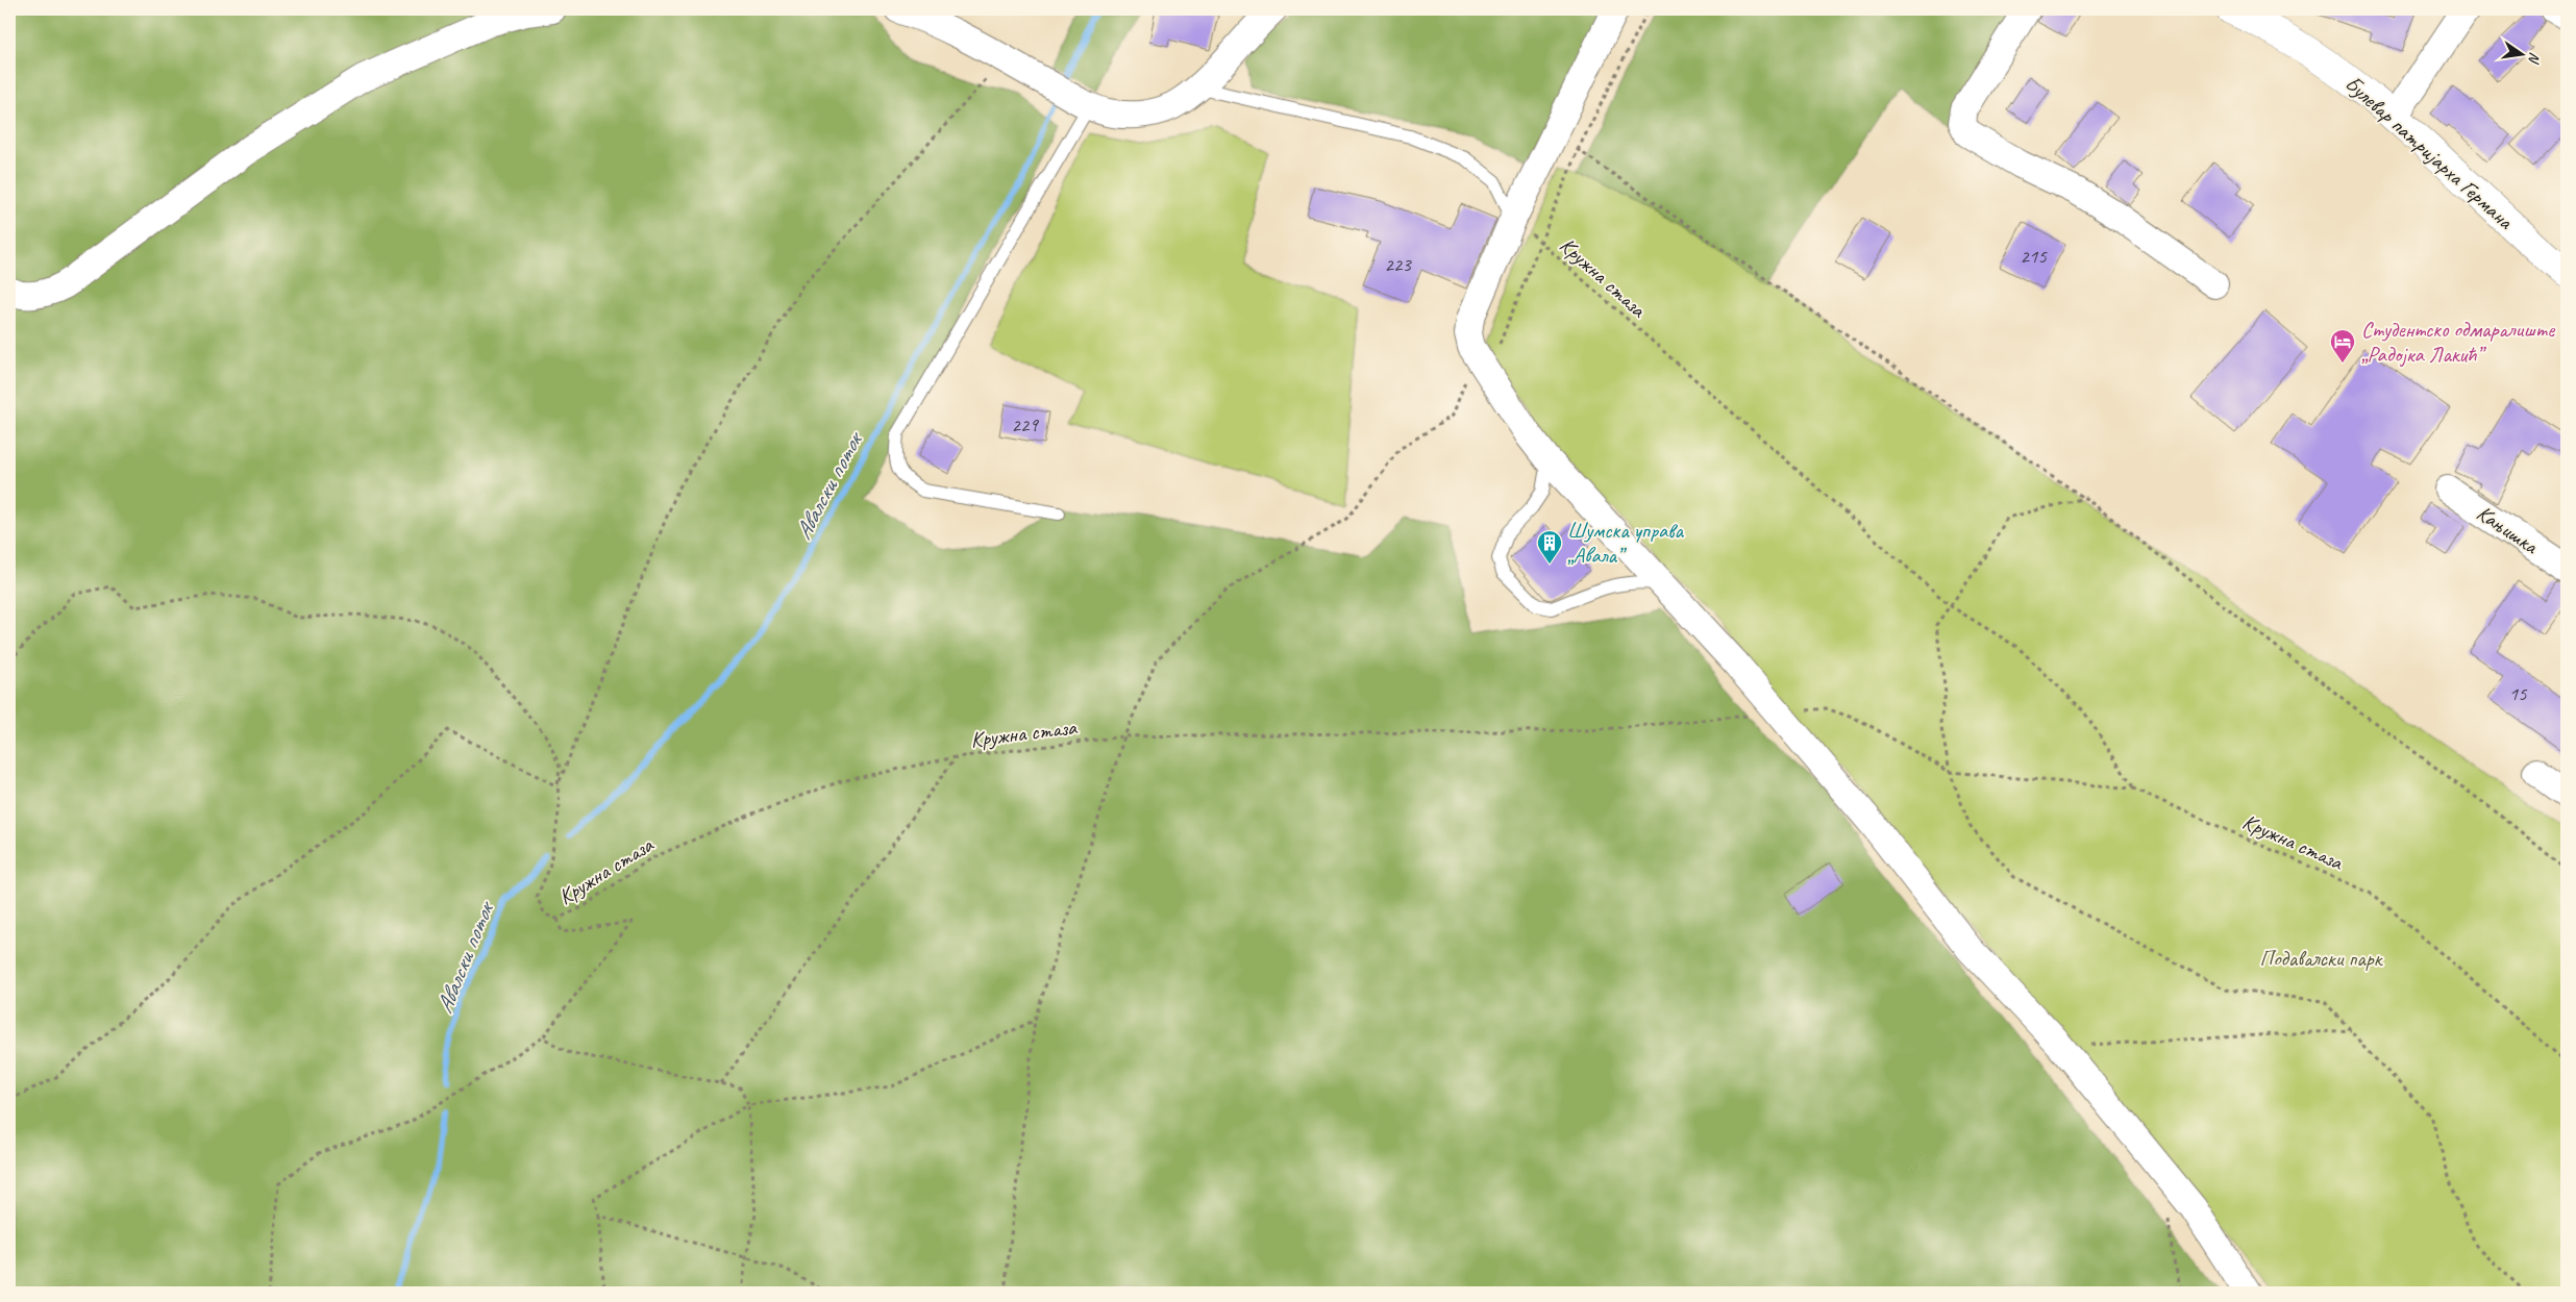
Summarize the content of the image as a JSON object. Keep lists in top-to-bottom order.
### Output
{
  "streets": {
    "main road": ["Булевар патријарха Германа"],
    "street": ["Кањишка"],
    "path": ["Кружна стаза"]
  },
  "water": ["Авалски поток"],
  "parks": ["Подавалски парк"],
  "places": {
    "hotel": ["Студентско одмаралиште „Радојка Лакић”"],
    "building": ["Шумска управа „Авала”"]
  },
  "house_numbers": [
    "215",
    "223",
    "229",
    "15"
  ],
  "north": "right"
}
